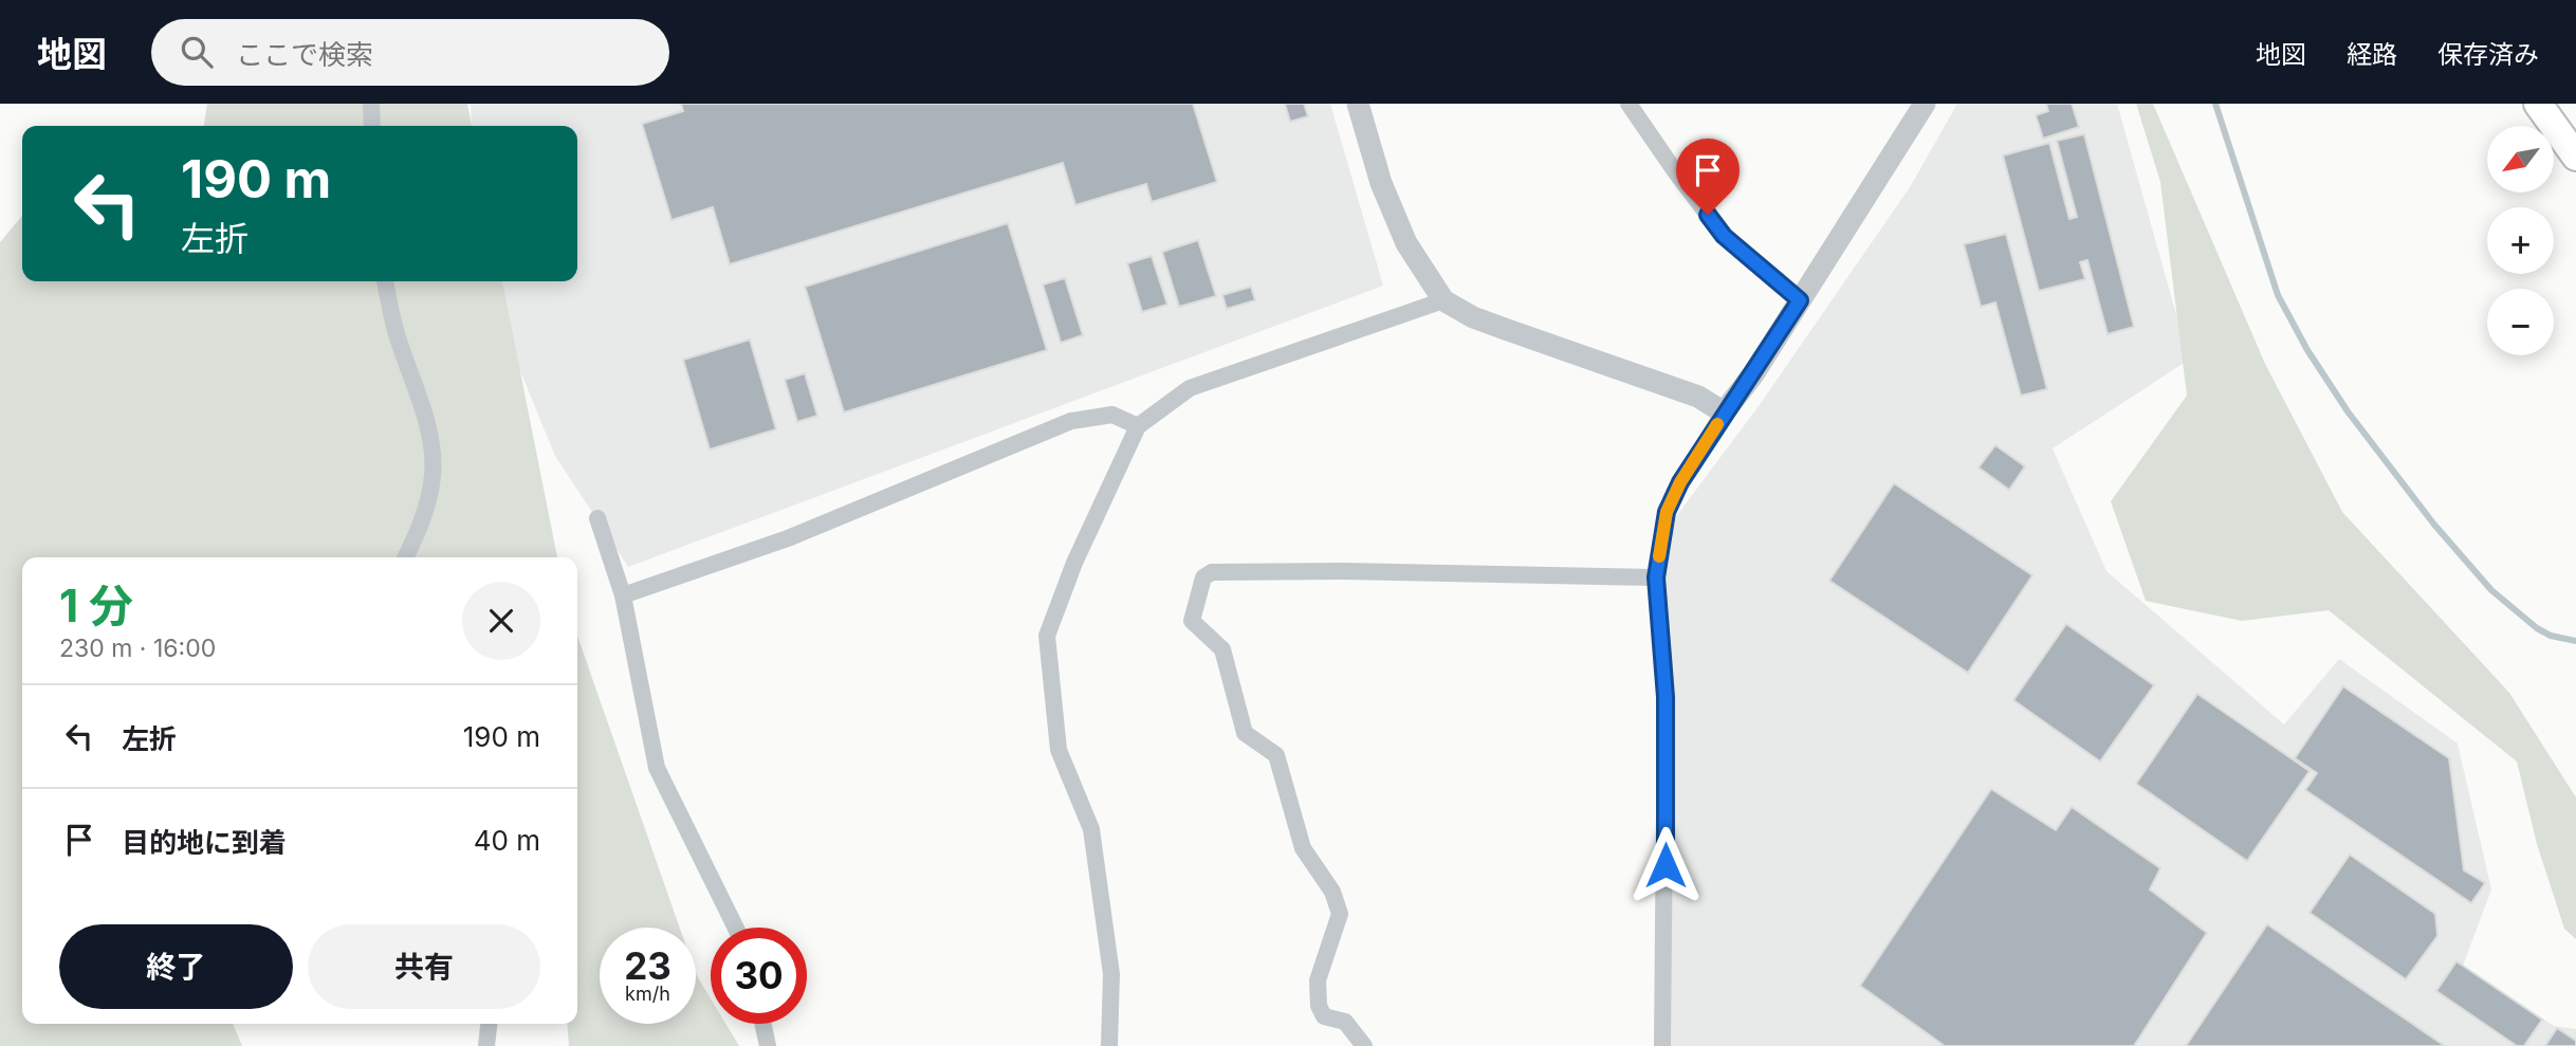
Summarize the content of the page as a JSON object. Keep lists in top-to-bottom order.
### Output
{
  "north": "bottom left",
  "page": {
    "header": "地図",
    "search": "ここで検索",
    "nav": ["地図", "経路", "保存済み"],
    "map_buttons": ["+", "−"],
    "turn": ["190 m", "左折"],
    "heading": ["1 分", "230 m · 16:00"],
    "list": [
      {
        "name": "左折",
        "value": "190 m"
      },
      {
        "name": "目的地に到着",
        "value": "40 m"
      }
    ],
    "buttons": ["終了", "共有"],
    "speed": "23 km/h",
    "limit": "30"
  }
}
